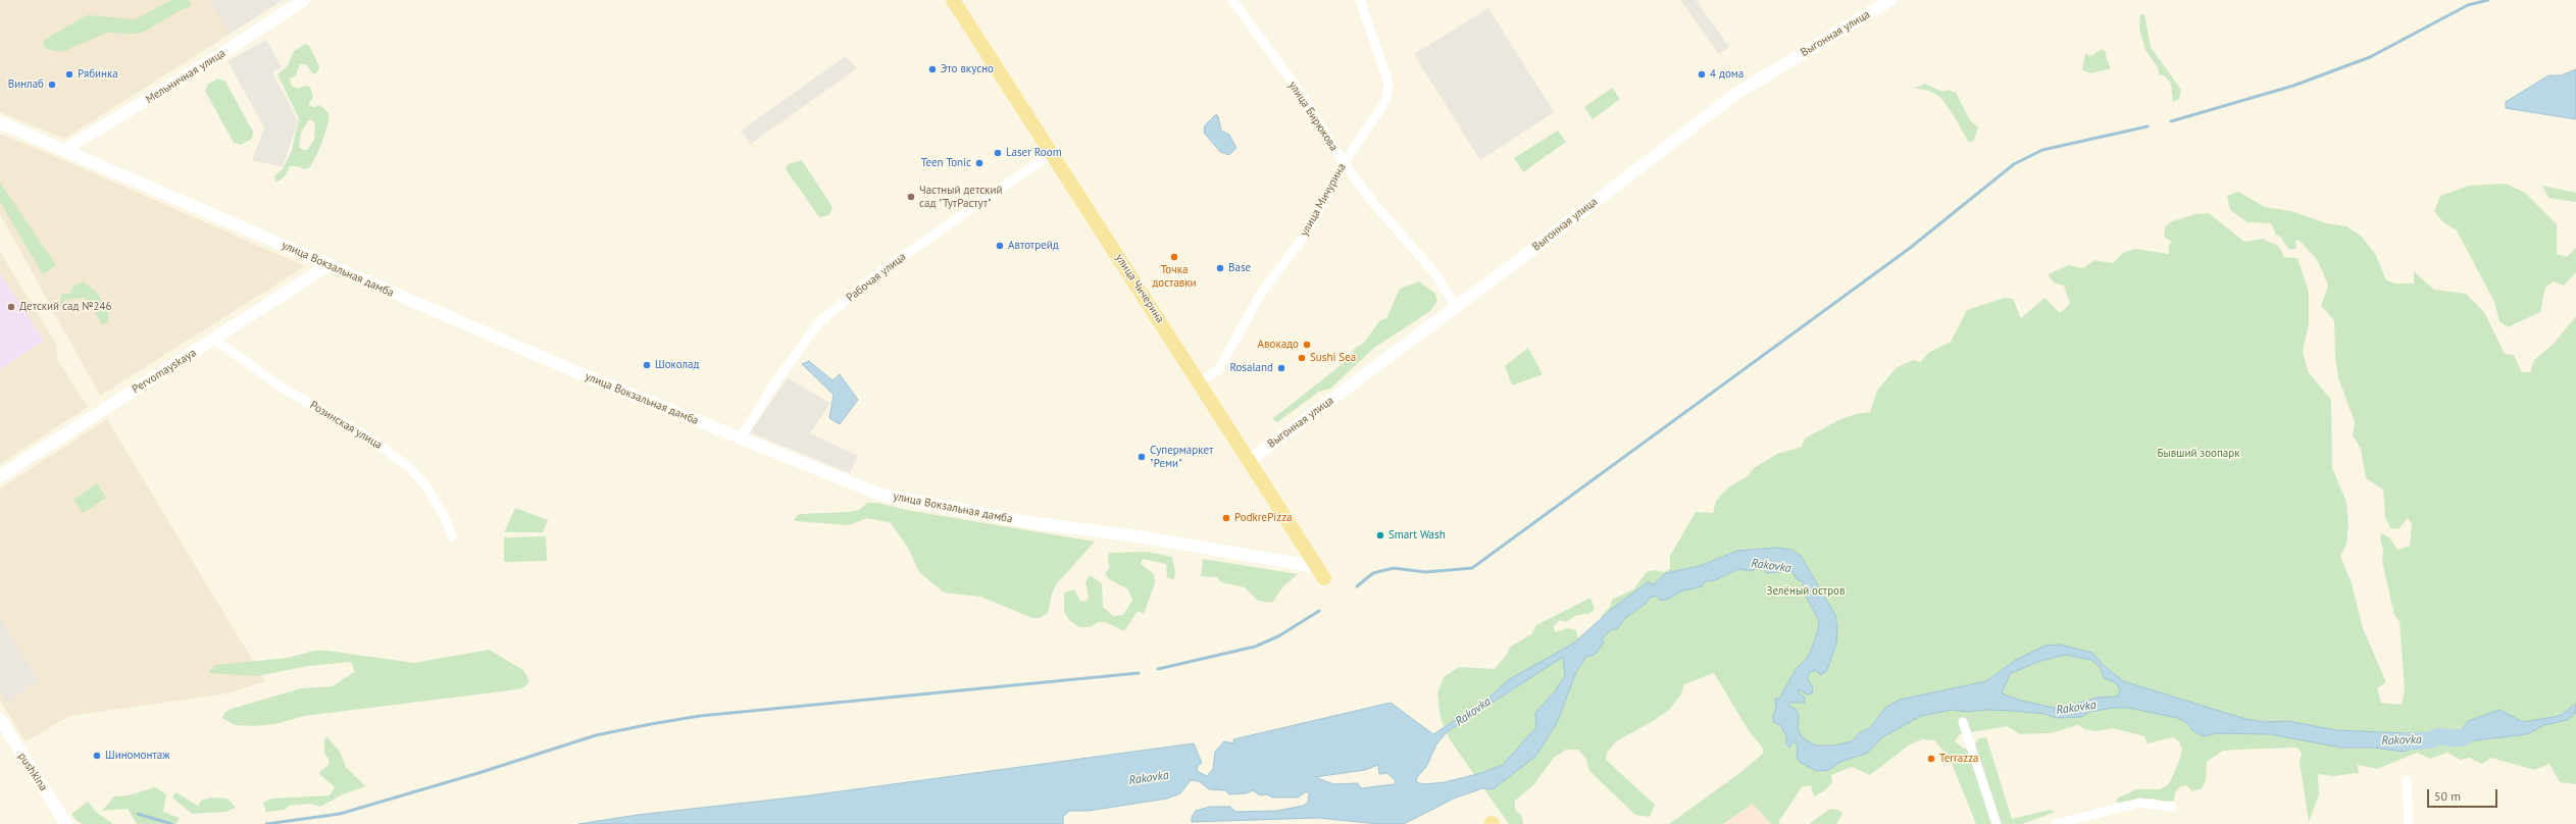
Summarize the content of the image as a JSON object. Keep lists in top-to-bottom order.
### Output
{
  "streets": {
    "main road": ["улица Чичерина"],
    "street": [
      "Выгонная улица",
      "Мельничная улица",
      "улица Бирюкова",
      "улица Мичурина",
      "улица Вокзальная дамба",
      "Рабочая улица",
      "Pervomayskaya",
      "Розинская улица",
      "pushkina"
    ]
  },
  "crossings": [
    ["Выгонная улица", "улица Бирюкова"],
    ["Выгонная улица", "улица Чичерина"],
    ["Мельничная улица", "улица Вокзальная дамба"],
    ["улица Бирюкова", "улица Мичурина"],
    ["улица Мичурина", "улица Чичерина"],
    ["улица Вокзальная дамба", "Рабочая улица"],
    ["улица Вокзальная дамба", "улица Чичерина"],
    ["улица Вокзальная дамба", "Pervomayskaya"],
    ["Рабочая улица", "улица Чичерина"],
    ["Pervomayskaya", "Розинская улица"]
  ],
  "water": ["Rakovka"],
  "parks": ["Бывший зоопарк", "Зелёный остров"],
  "places": [
    "Это вкусно",
    "Рябинка",
    "4 дома",
    "Винлаб",
    "Laser Room",
    "Teen Tonic",
    "Частный детский сад \"ТутРастут\"",
    "Автотрейд",
    "Точка доставки",
    "Base",
    "Детский сад №246",
    "Авокадо",
    "Sushi Sea",
    "Шоколад",
    "Rosaland",
    "Супермаркет \"Реми\"",
    "PodkrePizza",
    "Smart Wash",
    "Шиномонтаж",
    "Terrazza"
  ],
  "scale_bar": "50 m"
}
